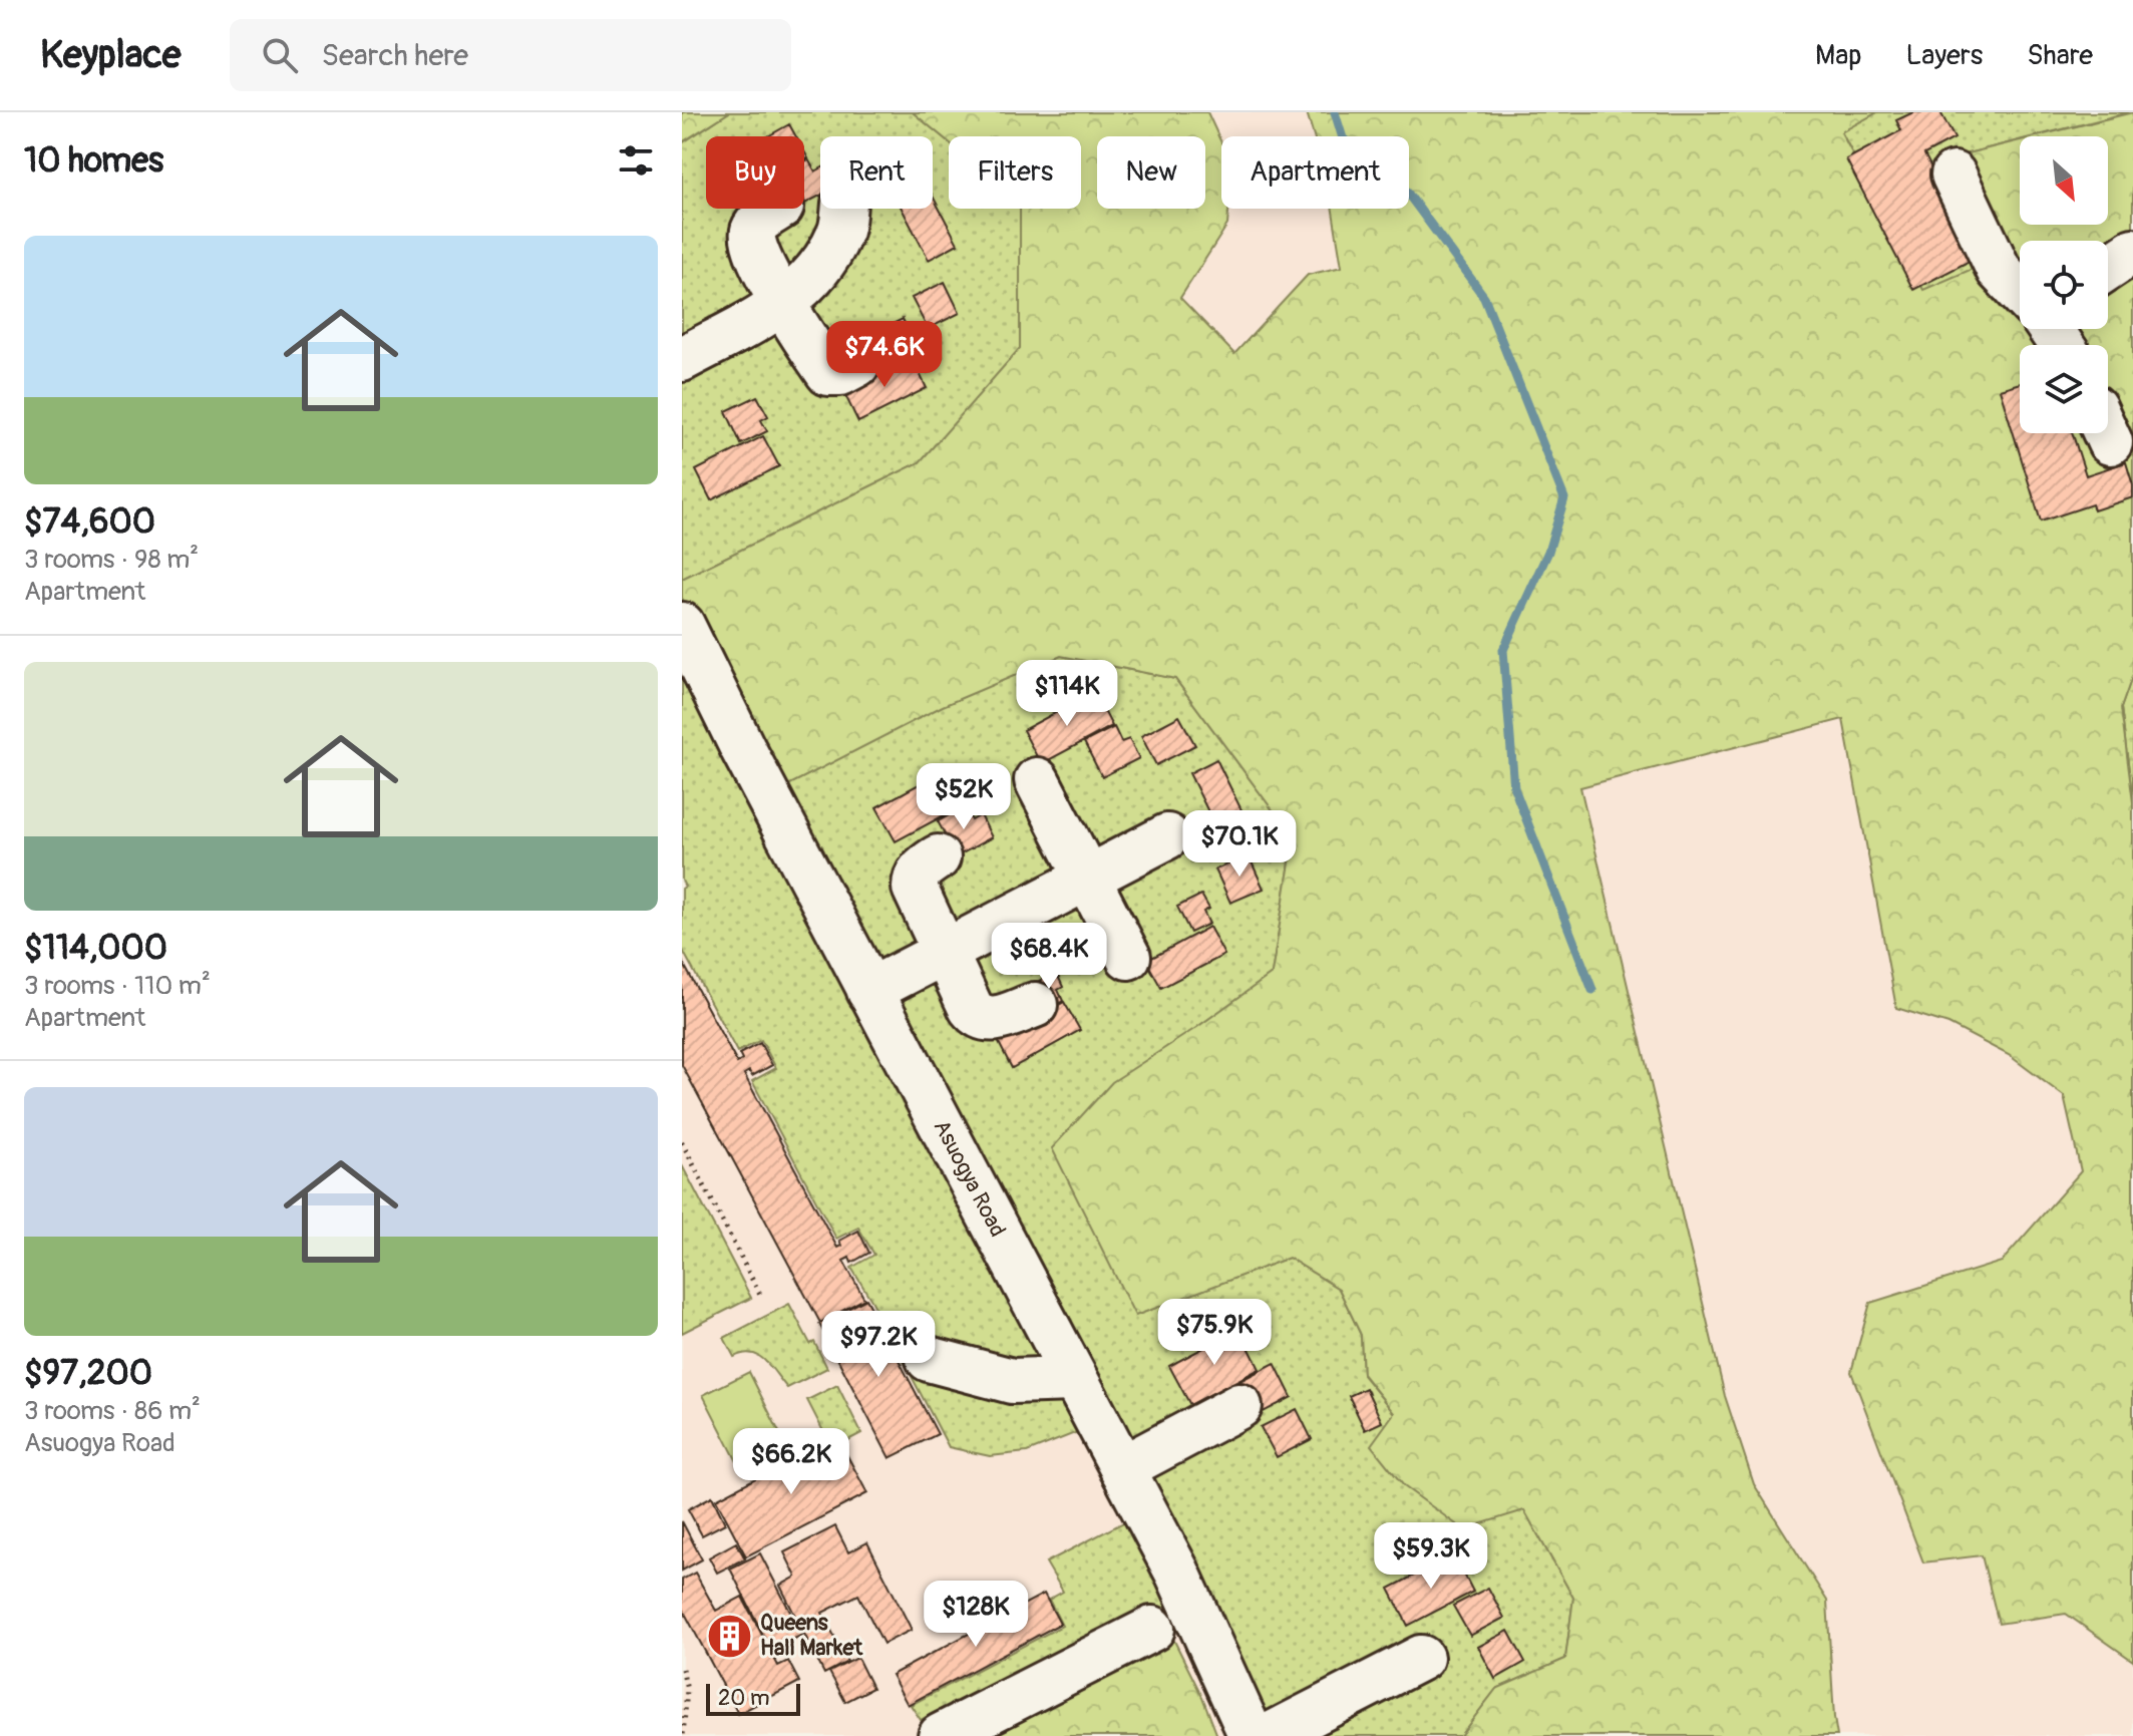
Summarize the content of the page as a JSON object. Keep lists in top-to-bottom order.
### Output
{
  "streets": {
    "street": ["Asuogya Road"]
  },
  "places": {
    "building": ["Queens Hall Market"]
  },
  "scale_bar": "20 m",
  "north": "bottom right",
  "page": {
    "header": "Keyplace",
    "search": "Search here",
    "nav": ["Map", "Layers", "Share"],
    "heading": "10 homes",
    "chip": [
      "Buy",
      "Rent",
      "Filters",
      "New",
      "Apartment"
    ],
    "list": [
      {
        "name": "$74,600",
        "note": "3 rooms · 98 m² · Apartment"
      },
      {
        "name": "$114,000",
        "note": "3 rooms · 110 m² · Apartment"
      },
      {
        "name": "$97,200",
        "note": "3 rooms · 86 m² · Asuogya Road"
      }
    ],
    "price": [
      "$74.6K",
      "$114K",
      "$52K",
      "$70.1K",
      "$68.4K",
      "$75.9K",
      "$97.2K",
      "$66.2K",
      "$59.3K",
      "$128K"
    ],
    "scale": "20 m"
  }
}
